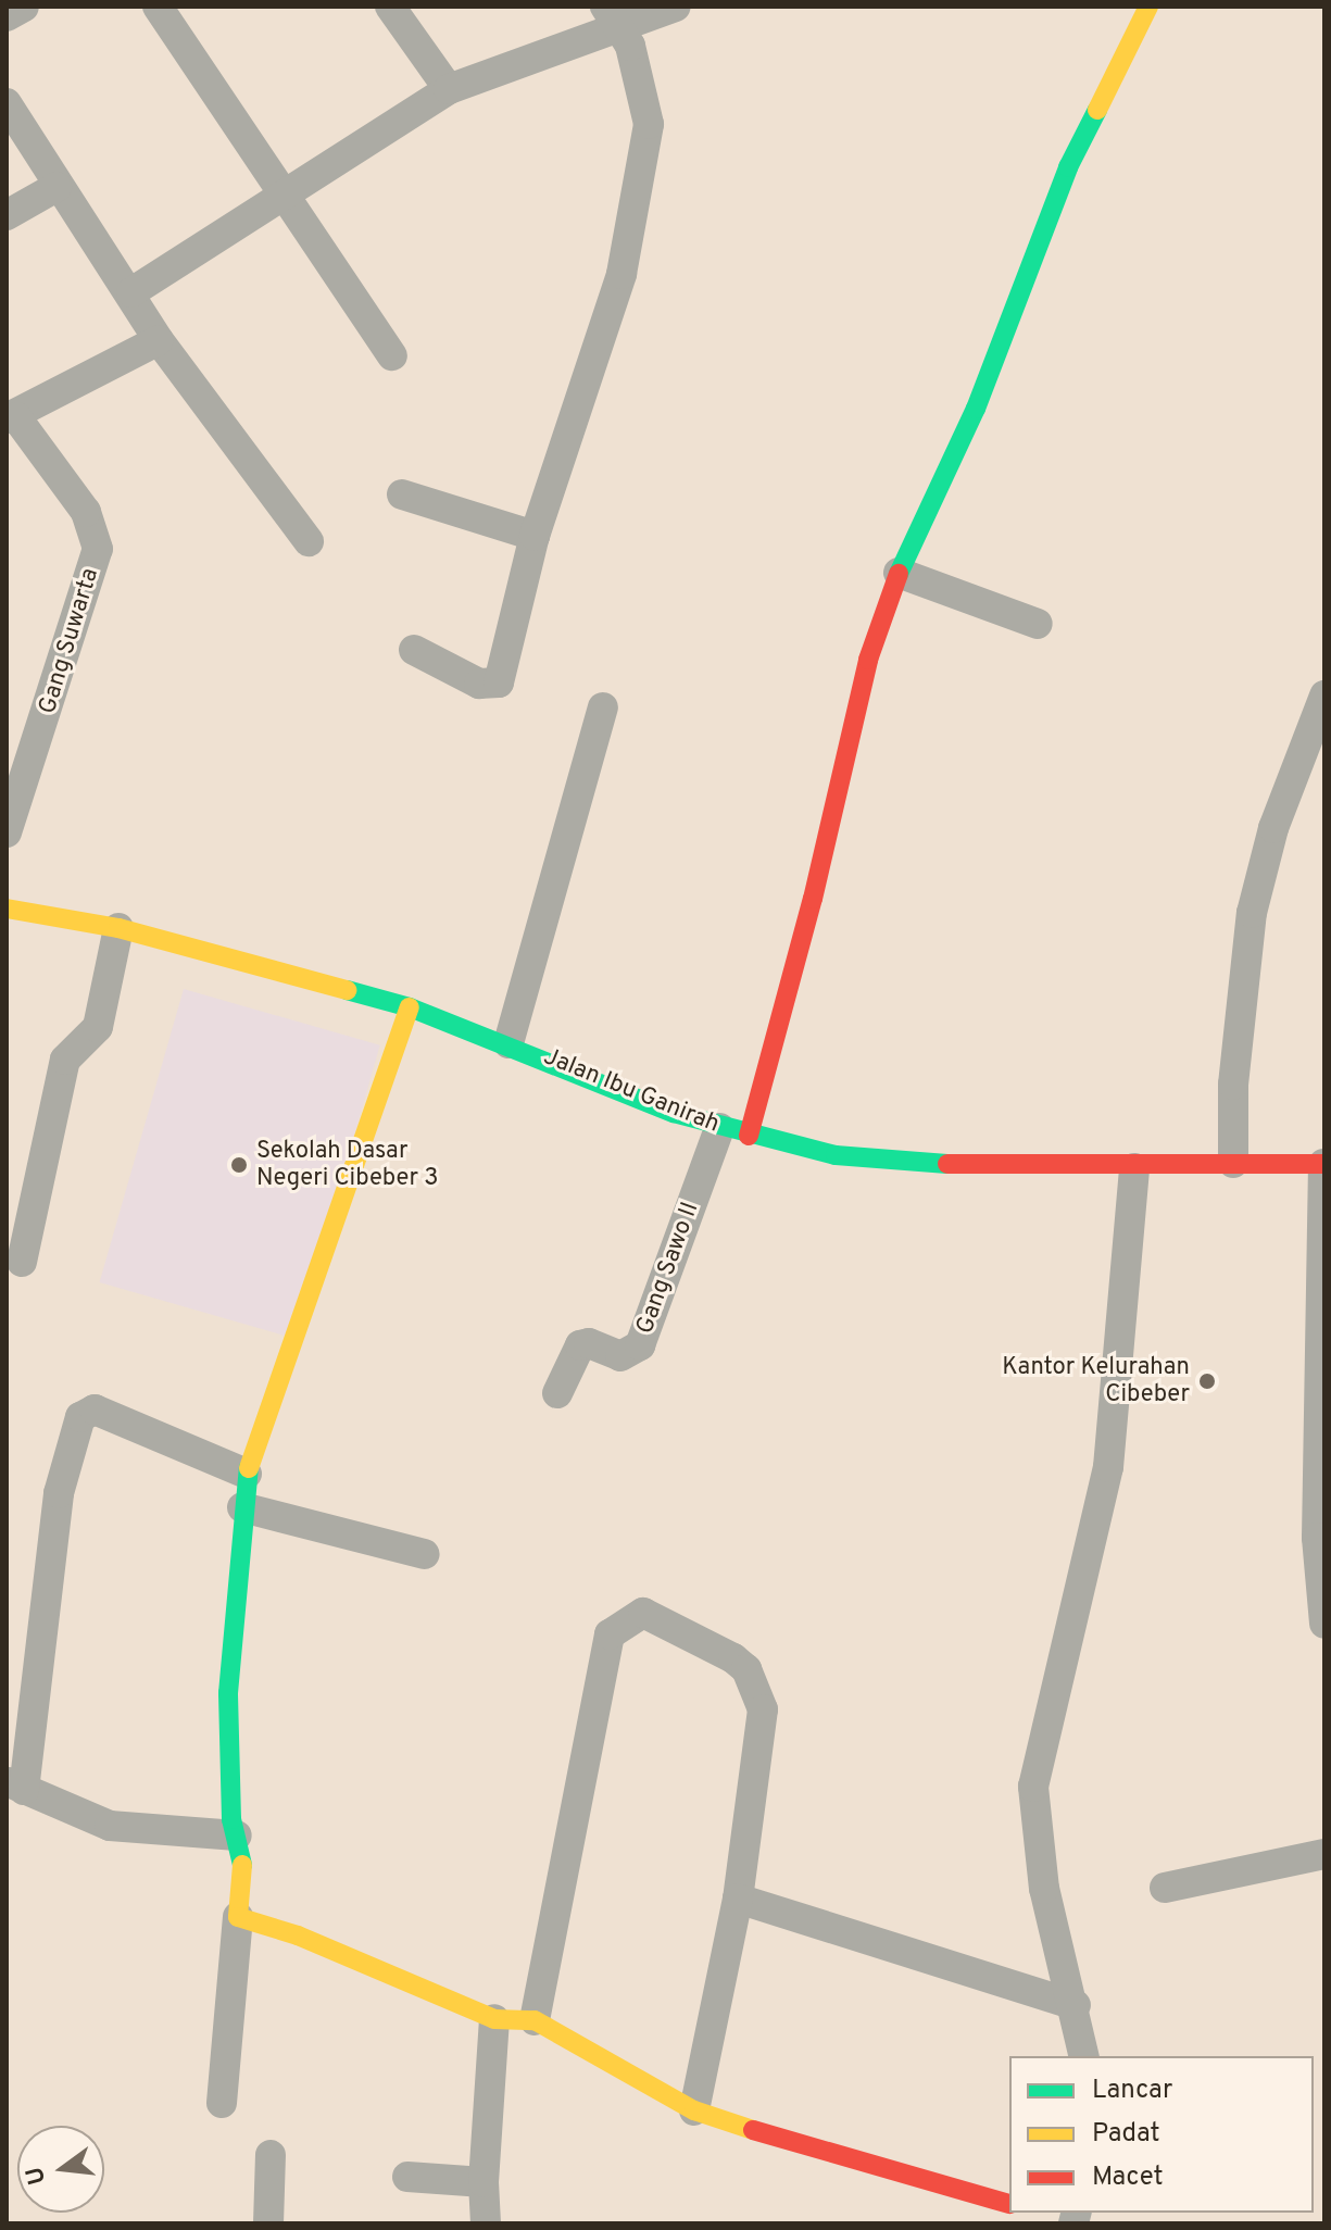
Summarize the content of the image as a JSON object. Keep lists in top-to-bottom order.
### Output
{
  "streets": {
    "street": ["Gang Suwarta", "Jalan Ibu Ganirah", "Gang Sawo II"]
  },
  "crossings": [
    ["Jalan Ibu Ganirah", "Gang Sawo II"]
  ],
  "places": ["Sekolah Dasar Negeri Cibeber 3", "Kantor Kelurahan Cibeber"],
  "legend": ["Lancar", "Padat", "Macet"],
  "north": "left"
}
